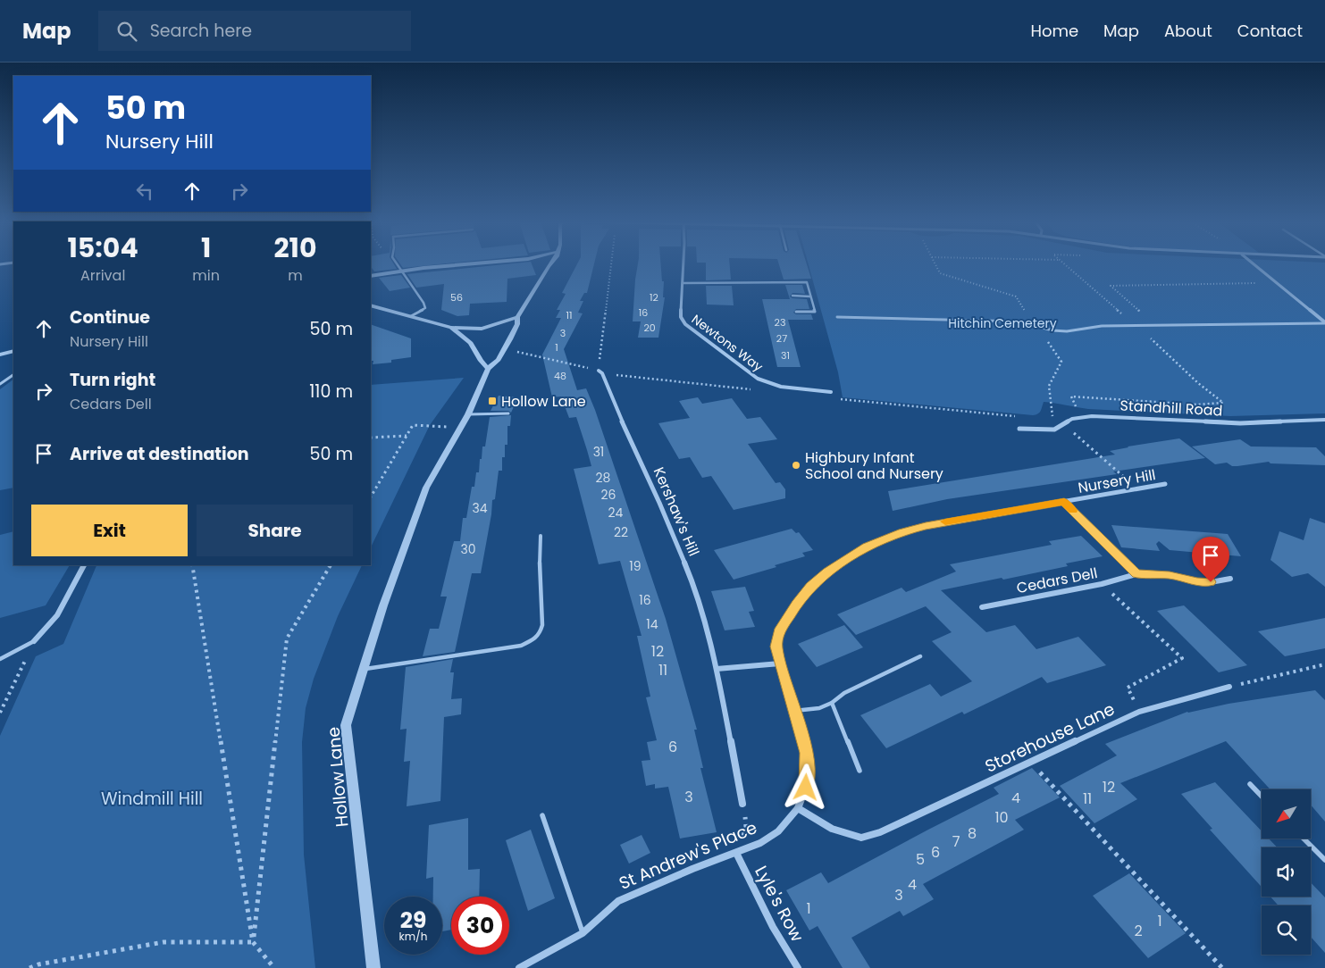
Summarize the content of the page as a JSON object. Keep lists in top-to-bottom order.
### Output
{
  "streets": {
    "street": [
      "Newtons Way",
      "Standhill Road",
      "Nursery Hill",
      "Kershaw's Hill",
      "Cedars Dell",
      "Storehouse Lane",
      "Hollow Lane",
      "St Andrew's Place",
      "Lyle's Row"
    ]
  },
  "crossings": [
    ["Nursery Hill", "St Andrew's Place"],
    ["Storehouse Lane", "St Andrew's Place"],
    ["St Andrew's Place", "Lyle's Row"]
  ],
  "parks": ["Hitchin Cemetery", "Windmill Hill"],
  "places": {
    "transit": ["Hollow Lane"],
    "other": ["Highbury Infant School and Nursery"]
  },
  "house_numbers": [
    "56",
    "12",
    "16",
    "11",
    "23",
    "20",
    "3",
    "27",
    "1",
    "31",
    "48",
    "31",
    "28",
    "26",
    "34",
    "24",
    "22",
    "30",
    "19",
    "16",
    "14",
    "12",
    "11",
    "6",
    "12",
    "3",
    "4",
    "11",
    "10",
    "8",
    "7",
    "6",
    "5",
    "4",
    "3",
    "1",
    "1",
    "2"
  ],
  "north": "bottom left",
  "page": {
    "header": "Map",
    "search": "Search here",
    "nav": [
      "Home",
      "Map",
      "About",
      "Contact"
    ],
    "turn": ["50 m", "Nursery Hill"],
    "eta": [
      "15:04",
      "Arrival",
      "1",
      "min",
      "210",
      "m"
    ],
    "list": [
      {
        "name": "Continue",
        "note": "Nursery Hill",
        "value": "50 m"
      },
      {
        "name": "Turn right",
        "note": "Cedars Dell",
        "value": "110 m"
      },
      {
        "name": "Arrive at destination",
        "value": "50 m"
      }
    ],
    "buttons": ["Exit", "Share"],
    "speed": "29 km/h",
    "limit": "30"
  }
}
